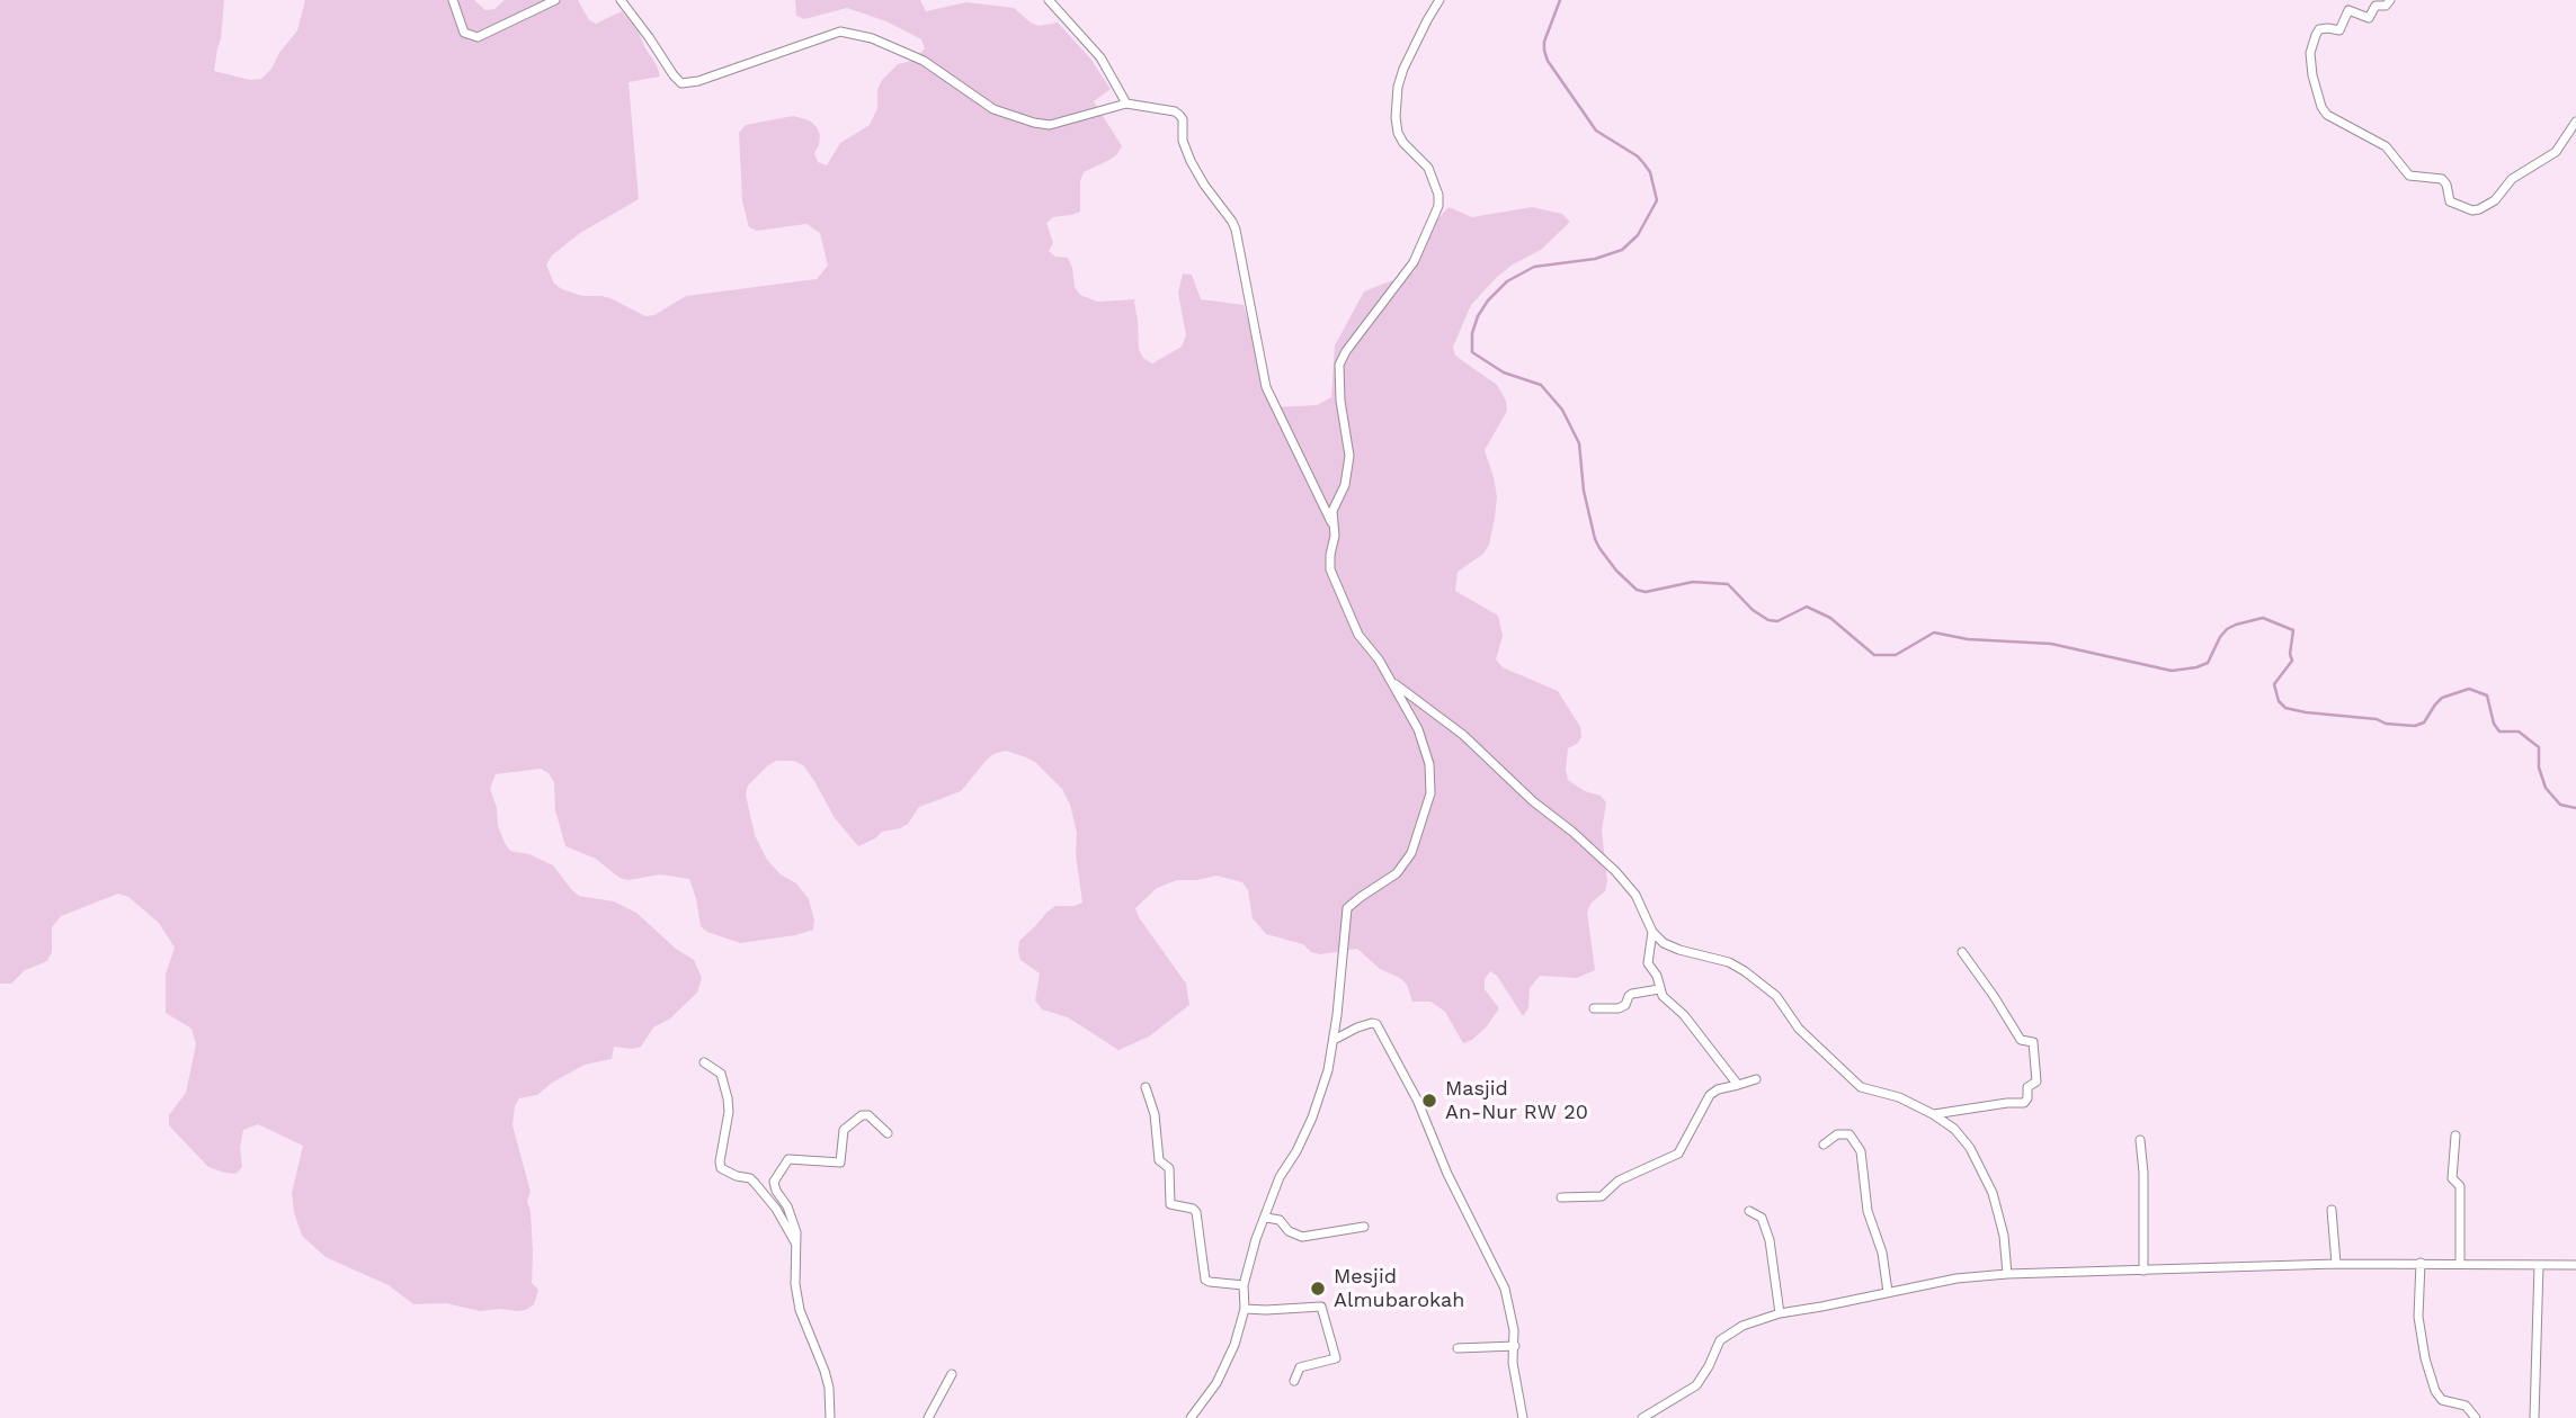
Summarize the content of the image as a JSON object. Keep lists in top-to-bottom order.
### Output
{
  "places": ["Masjid An-Nur RW 20", "Mesjid Almubarokah"]
}
